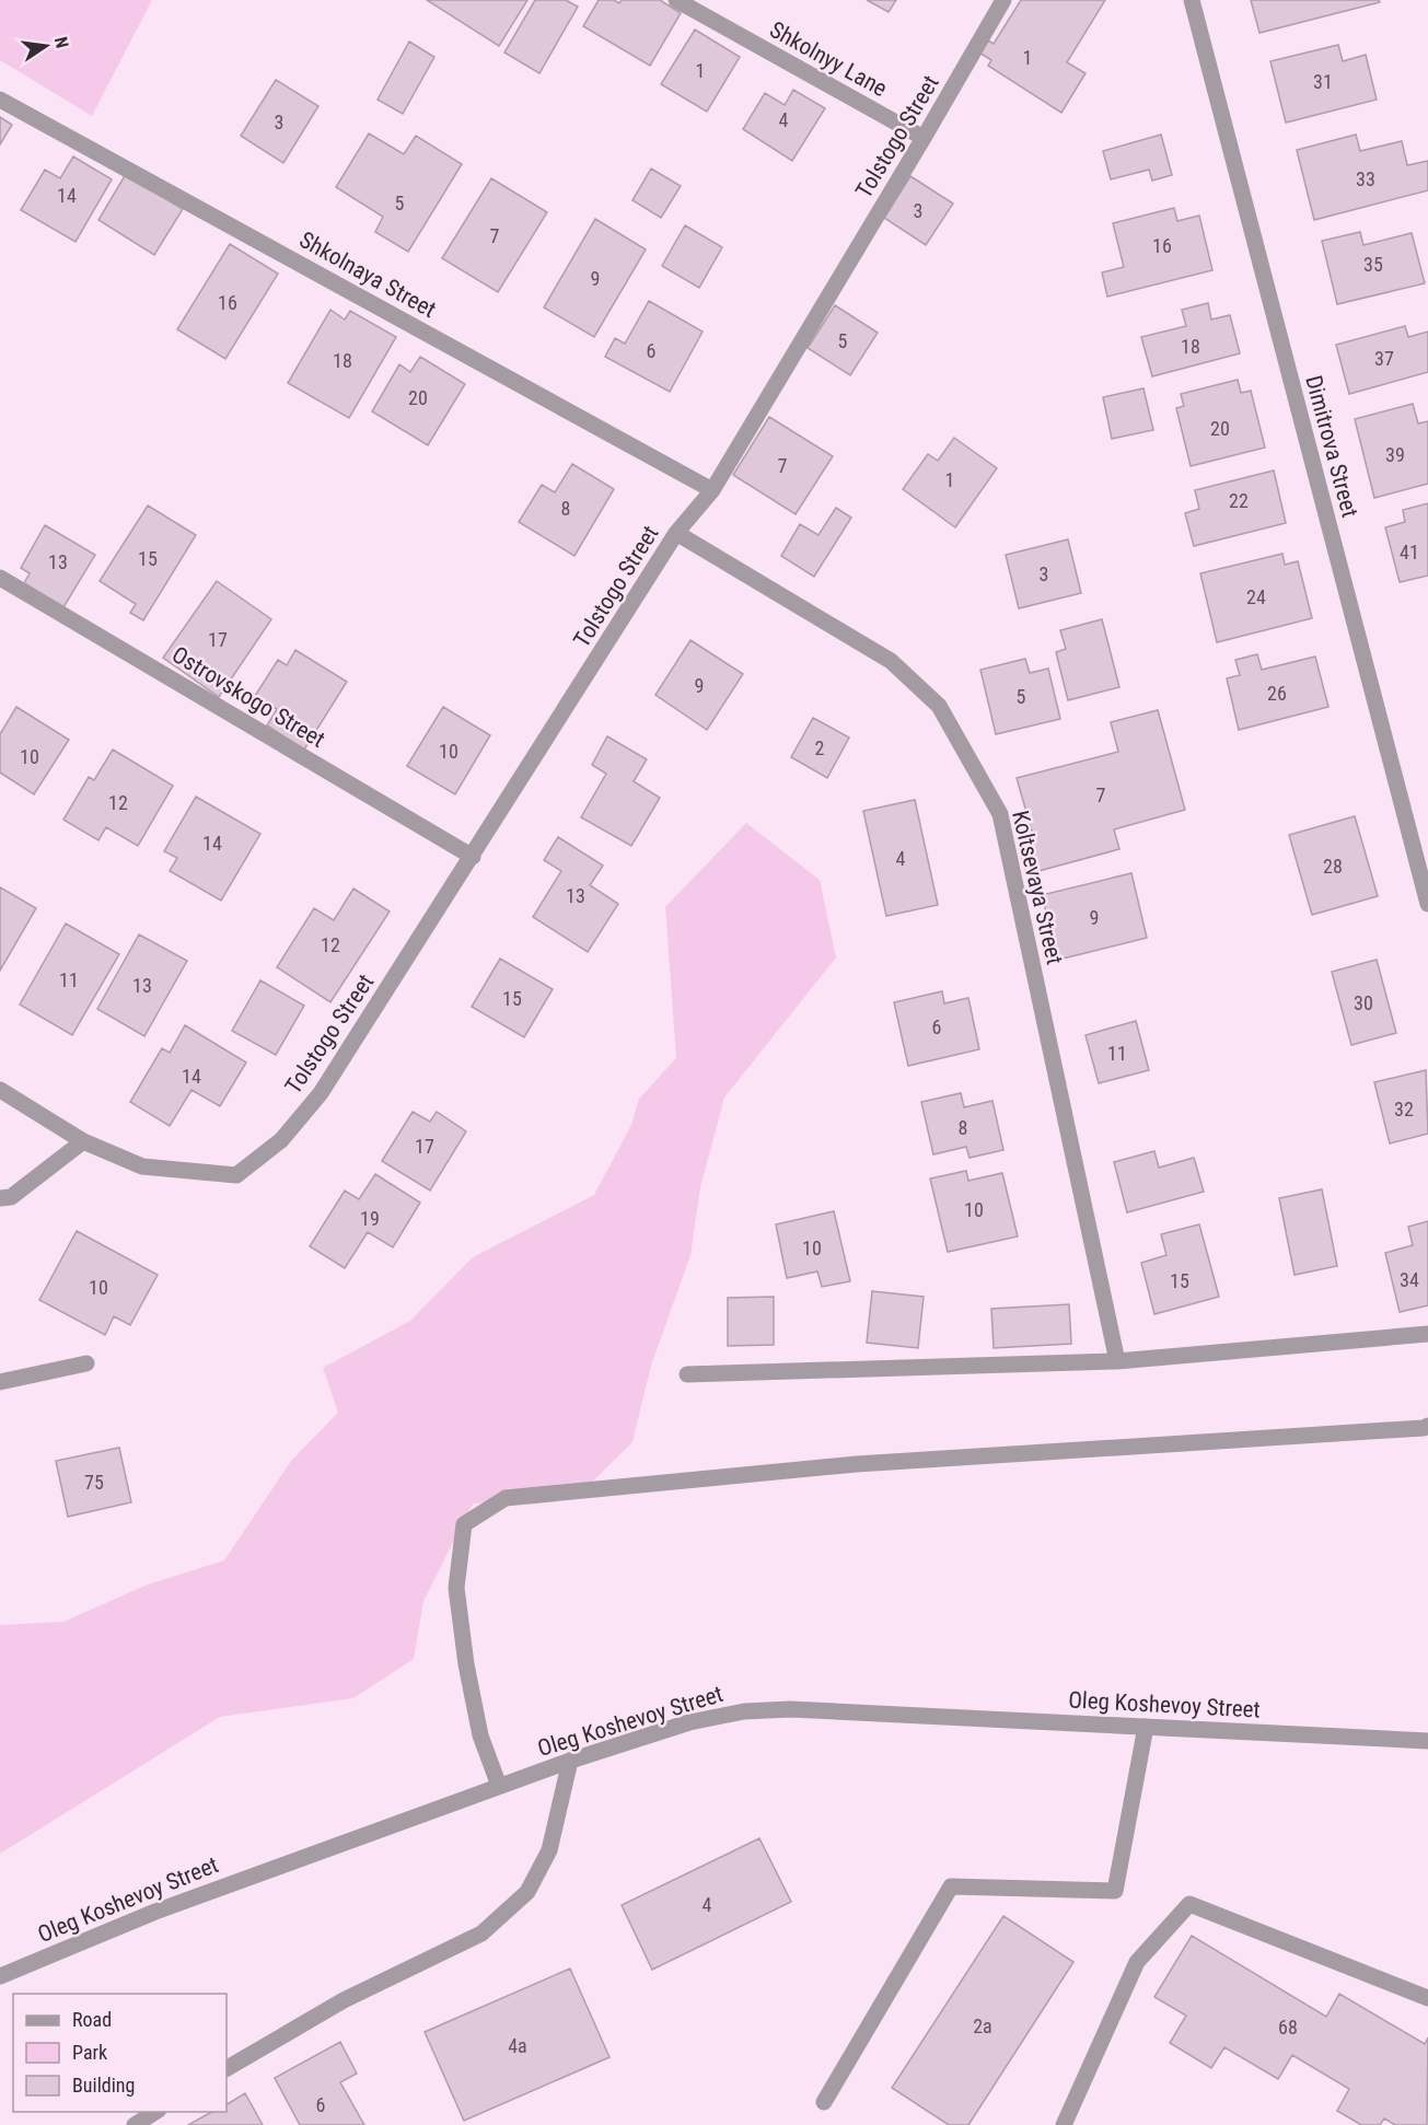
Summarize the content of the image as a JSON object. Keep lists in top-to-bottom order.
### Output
{
  "streets": {
    "street": [
      "Shkolnyy Lane",
      "Tolstogo Street",
      "Shkolnaya Street",
      "Dimitrova Street",
      "Ostrovskogo Street",
      "Koltsevaya Street",
      "Oleg Koshevoy Street"
    ]
  },
  "crossings": [
    ["Shkolnyy Lane", "Tolstogo Street"],
    ["Tolstogo Street", "Shkolnaya Street"],
    ["Tolstogo Street", "Ostrovskogo Street"],
    ["Tolstogo Street", "Koltsevaya Street"]
  ],
  "house_numbers": [
    "1",
    "1",
    "31",
    "4",
    "3",
    "33",
    "14",
    "5",
    "3",
    "7",
    "16",
    "35",
    "9",
    "16",
    "5",
    "18",
    "6",
    "37",
    "18",
    "20",
    "20",
    "39",
    "7",
    "1",
    "22",
    "8",
    "41",
    "15",
    "13",
    "3",
    "24",
    "17",
    "9",
    "26",
    "5",
    "2",
    "10",
    "10",
    "7",
    "12",
    "14",
    "4",
    "28",
    "13",
    "9",
    "12",
    "11",
    "13",
    "15",
    "30",
    "6",
    "11",
    "14",
    "32",
    "8",
    "17",
    "10",
    "19",
    "10",
    "34",
    "15",
    "10",
    "75",
    "4",
    "2а",
    "68",
    "4а",
    "6"
  ],
  "legend": ["Road", "Park", "Building"],
  "north": "right"
}
